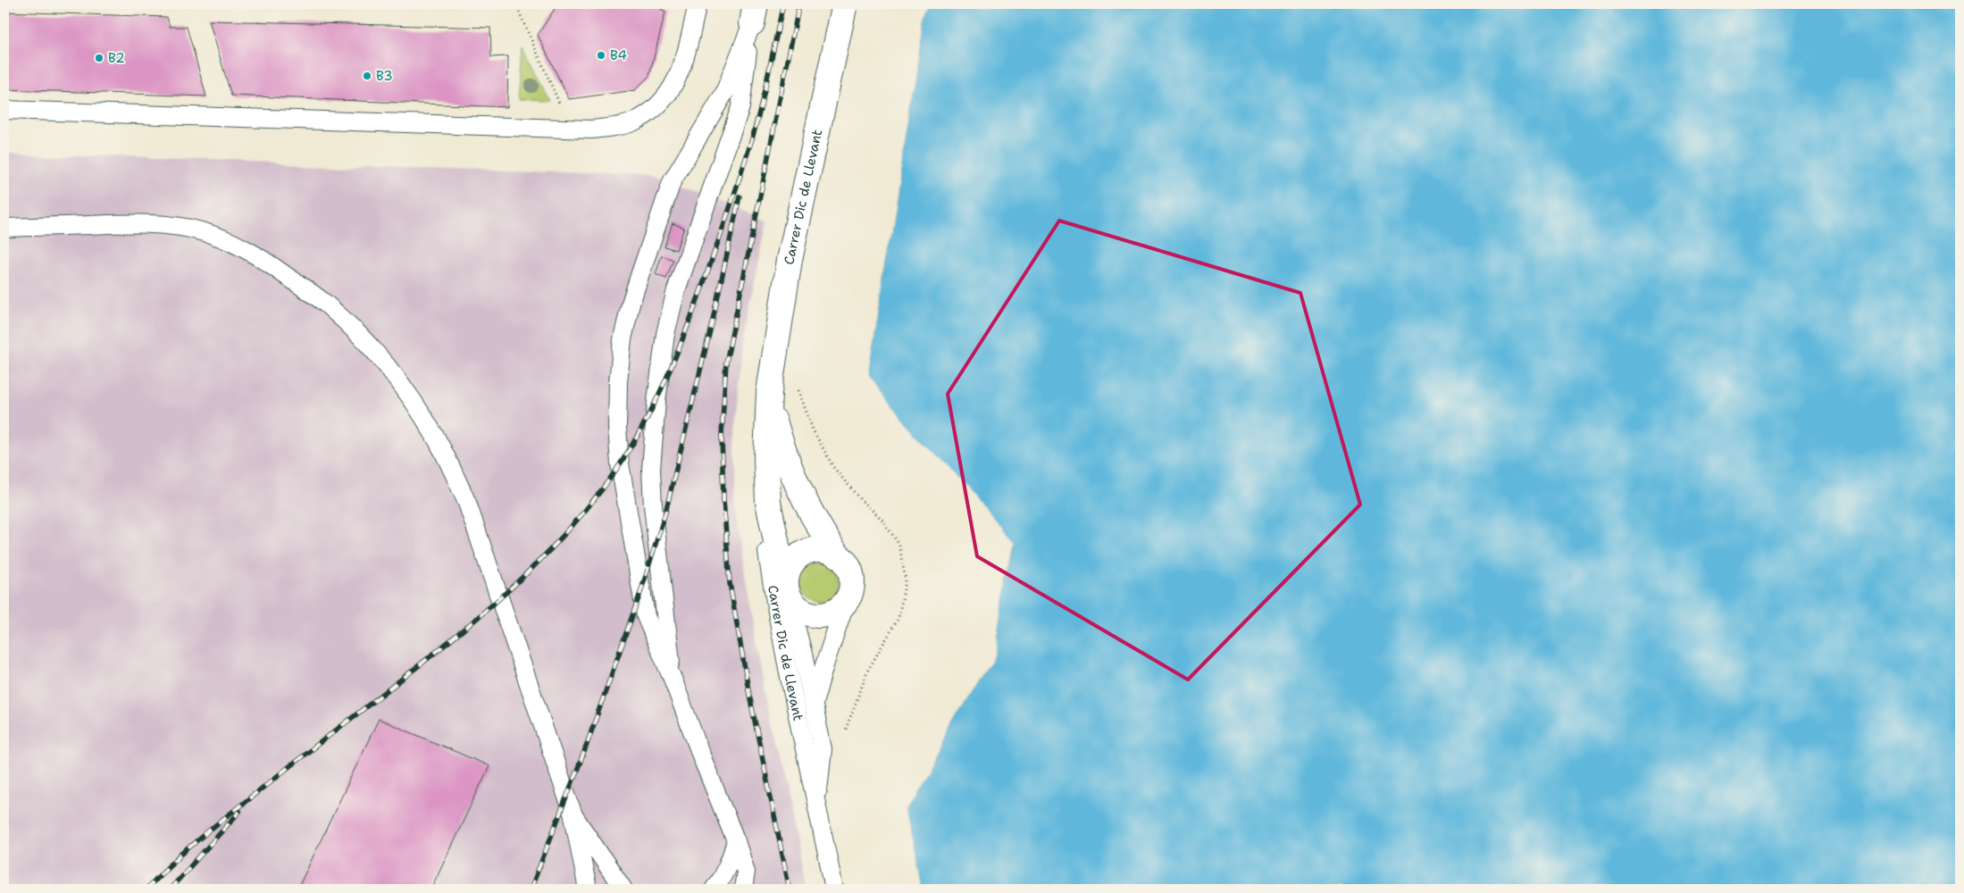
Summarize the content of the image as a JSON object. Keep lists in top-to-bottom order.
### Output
{
  "streets": {
    "street": ["Carrer Dic de Llevant"]
  },
  "places": ["B4", "B2", "B3"]
}
